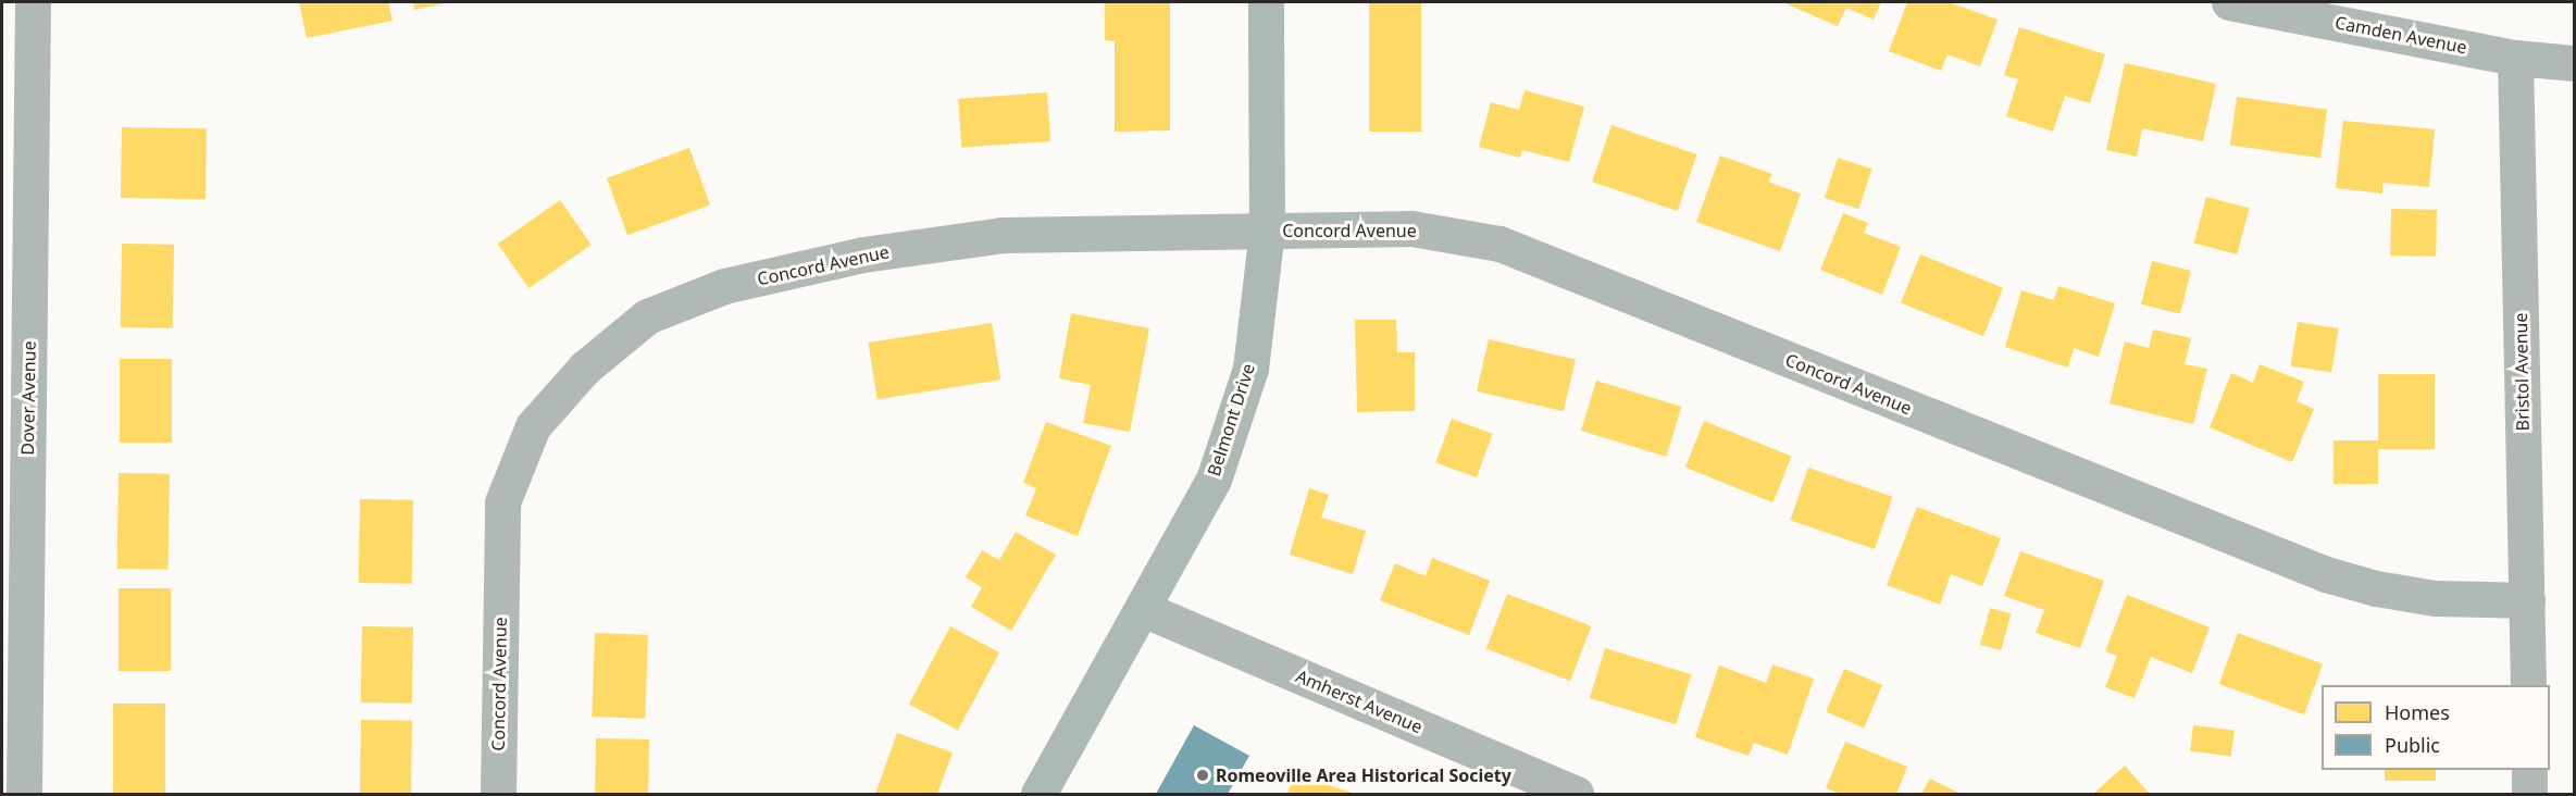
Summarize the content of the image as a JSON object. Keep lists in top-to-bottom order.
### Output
{
  "streets": {
    "street": [
      "Camden Avenue",
      "Concord Avenue",
      "Bristol Avenue",
      "Dover Avenue",
      "Belmont Drive",
      "Amherst Avenue"
    ]
  },
  "crossings": [
    ["Camden Avenue", "Bristol Avenue"],
    ["Concord Avenue", "Bristol Avenue"],
    ["Concord Avenue", "Belmont Drive"],
    ["Belmont Drive", "Amherst Avenue"]
  ],
  "places": ["Romeoville Area Historical Society"],
  "legend": ["Homes", "Public"]
}
